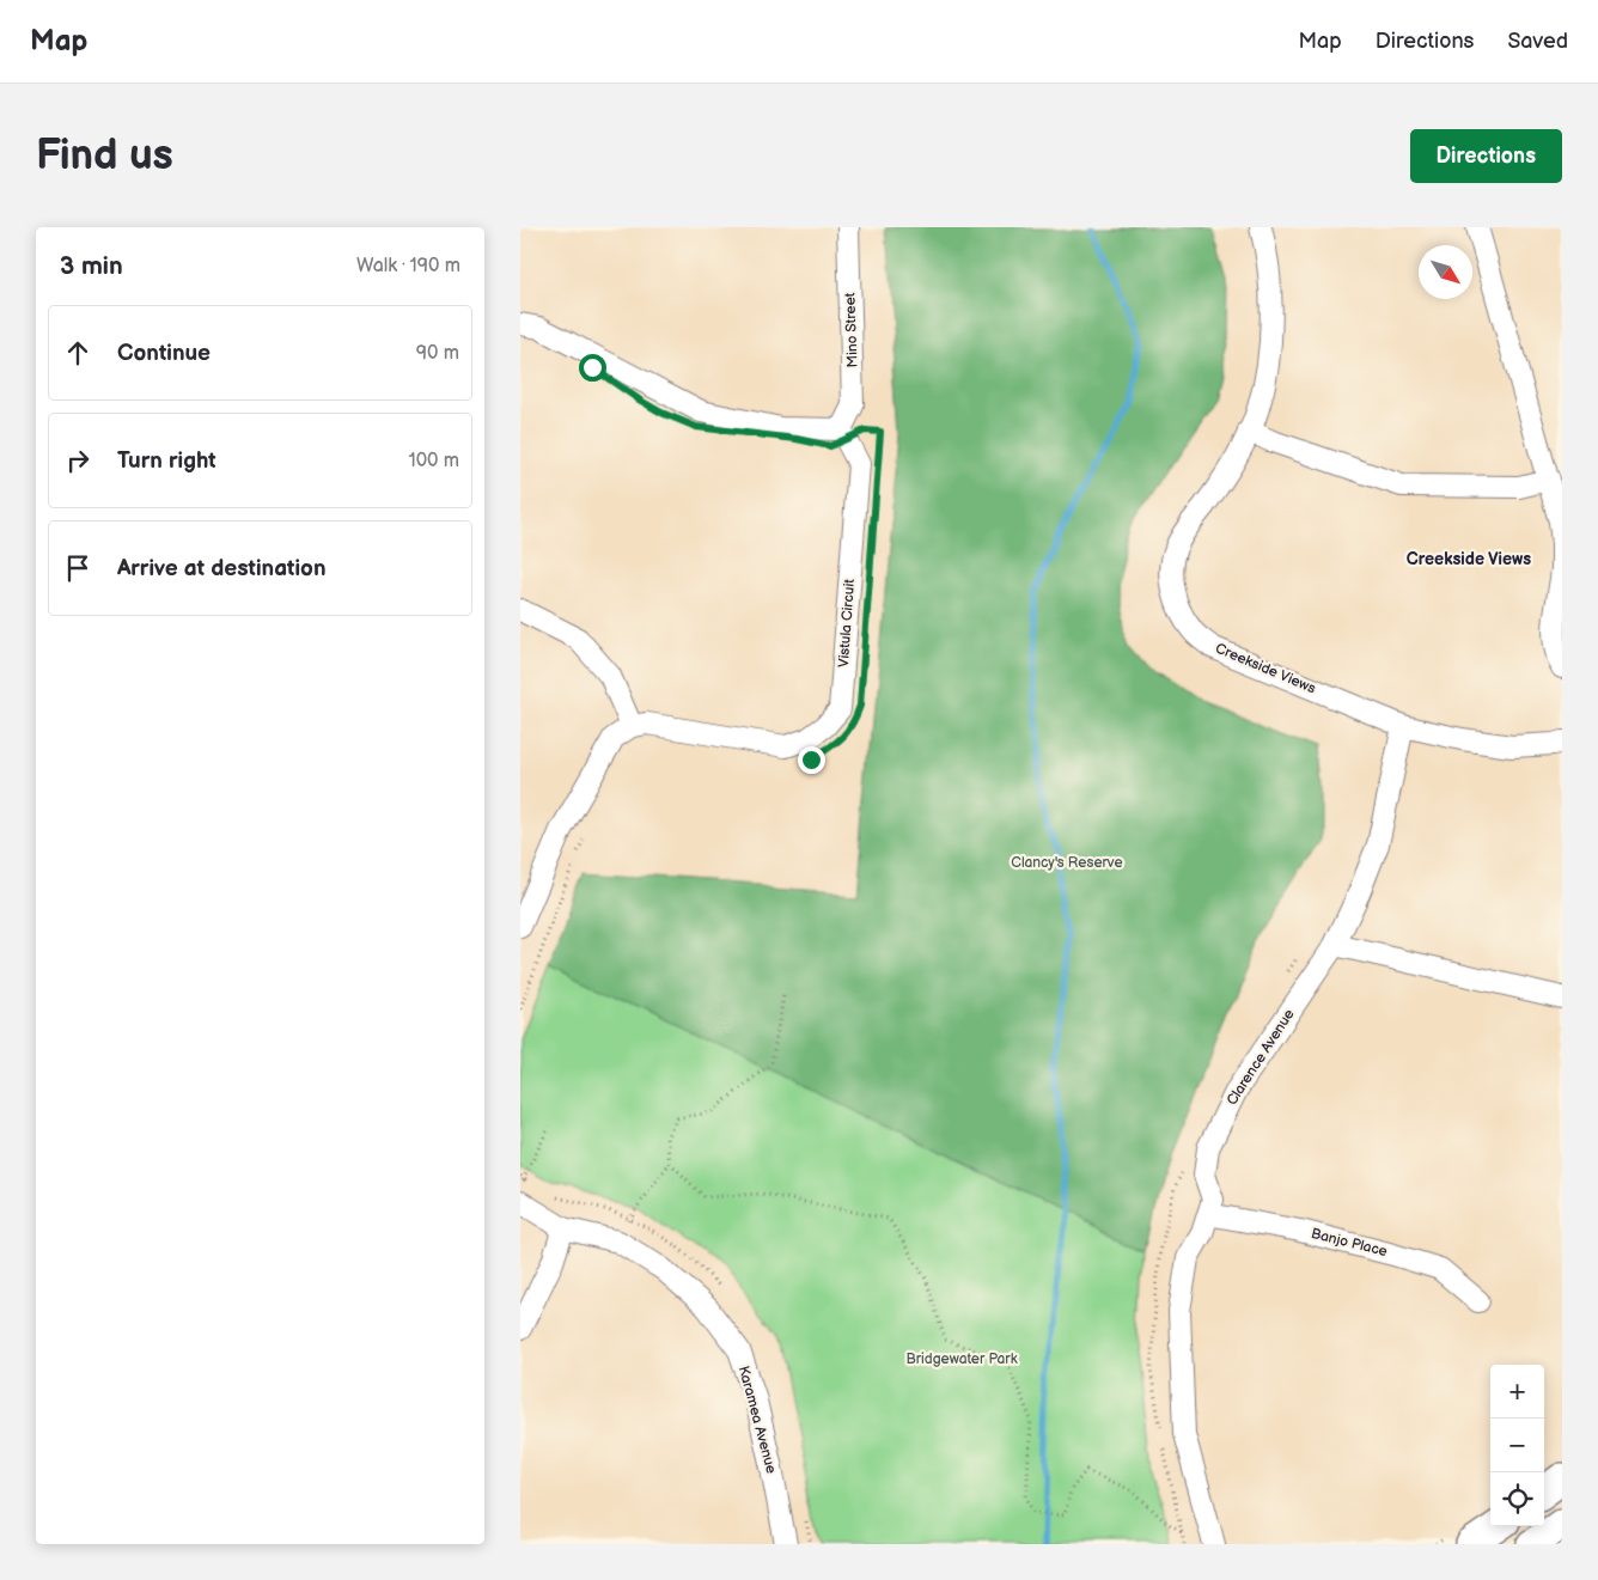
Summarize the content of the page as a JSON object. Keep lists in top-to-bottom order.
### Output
{
  "streets": {
    "street": [
      "Mino Street",
      "Vistula Circuit",
      "Creekside Views",
      "Clarence Avenue",
      "Banjo Place",
      "Karamea Avenue"
    ]
  },
  "crossings": [
    ["Mino Street", "Vistula Circuit"],
    ["Creekside Views", "Clarence Avenue"],
    ["Clarence Avenue", "Banjo Place"]
  ],
  "districts": ["Creekside Views"],
  "parks": ["Clancy's Reserve", "Bridgewater Park"],
  "north": "bottom right",
  "page": {
    "header": "Map",
    "nav": ["Map", "Directions", "Saved"],
    "buttons": "Directions",
    "title": "Find us",
    "heading": ["3 min", "Walk · 190 m"],
    "list": [
      ["Continue", "90 m"],
      ["Turn right", "100 m"],
      "Arrive at destination"
    ],
    "map_buttons": ["+", "−"]
  }
}
